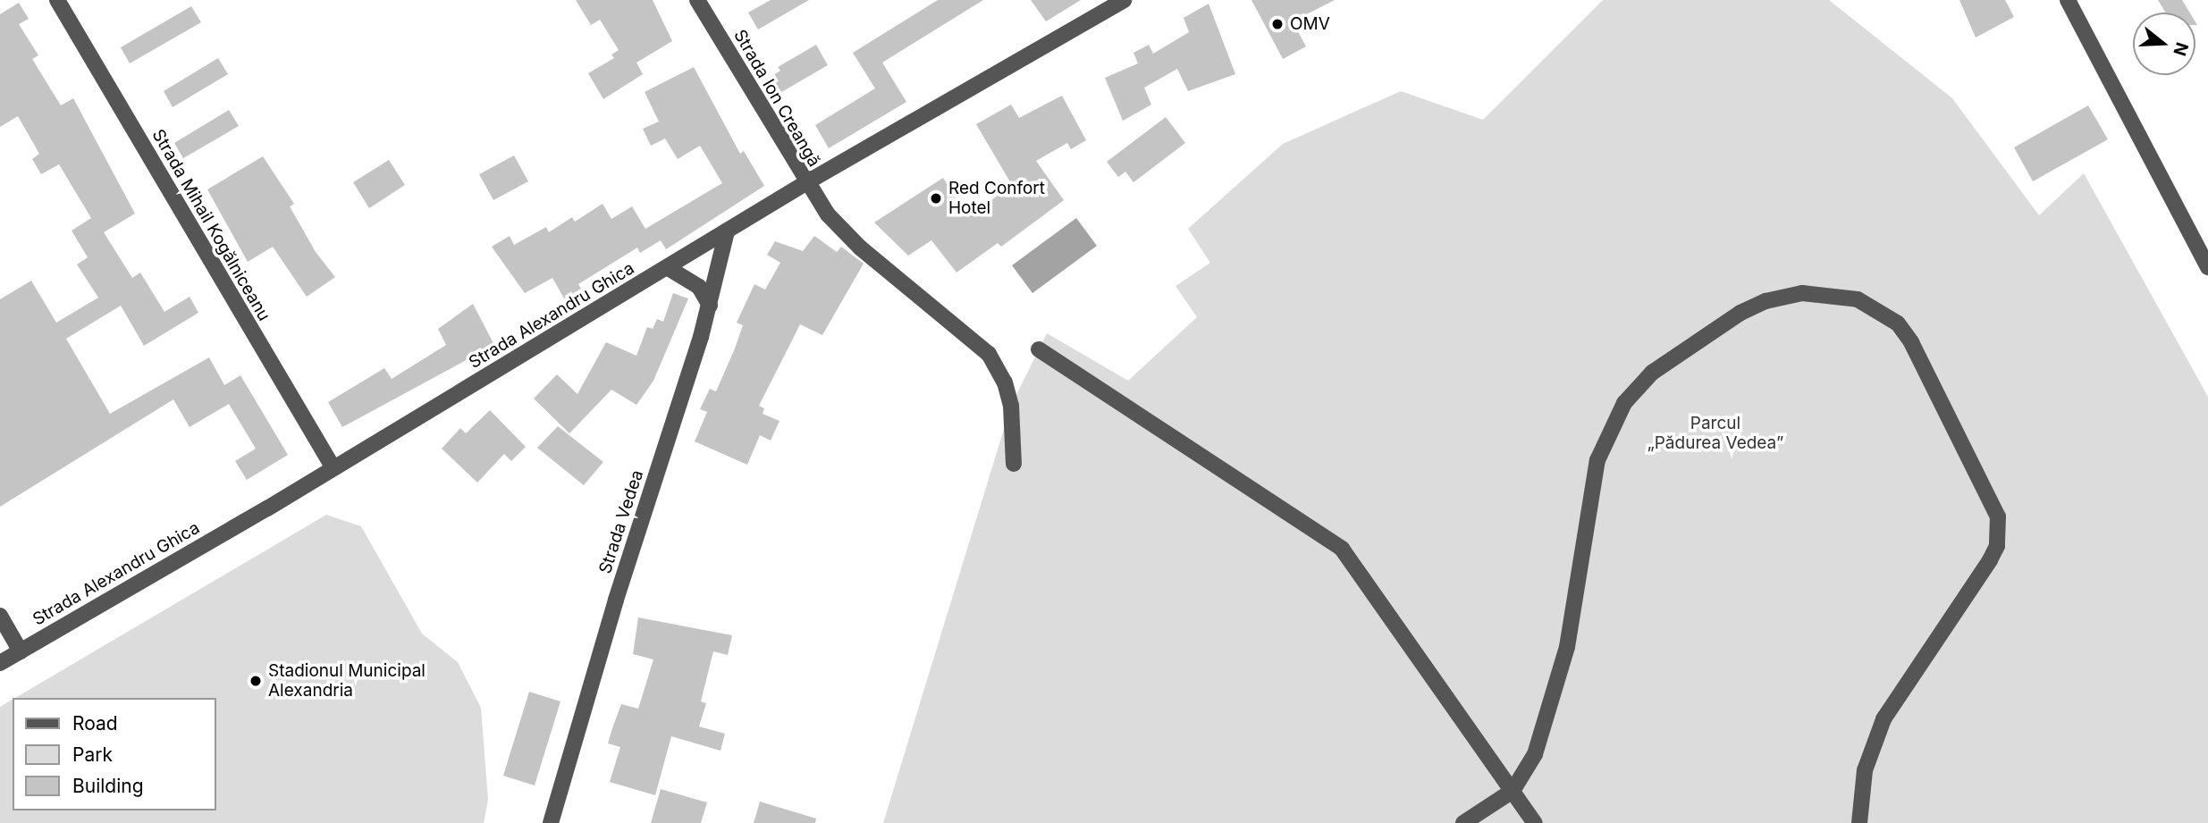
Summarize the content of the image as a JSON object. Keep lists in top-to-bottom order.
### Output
{
  "streets": {
    "street": [
      "Strada Ion Creangă",
      "Strada Mihail Kogălniceanu",
      "Strada Alexandru Ghica",
      "Strada Vedea"
    ]
  },
  "crossings": [
    ["Strada Ion Creangă", "Strada Alexandru Ghica"],
    ["Strada Mihail Kogălniceanu", "Strada Alexandru Ghica"],
    ["Strada Alexandru Ghica", "Strada Vedea"]
  ],
  "parks": ["Parcul „Pădurea Vedea”"],
  "places": ["OMV", "Red Confort Hotel", "Stadionul Municipal Alexandria"],
  "legend": ["Road", "Park", "Building"],
  "north": "right"
}
